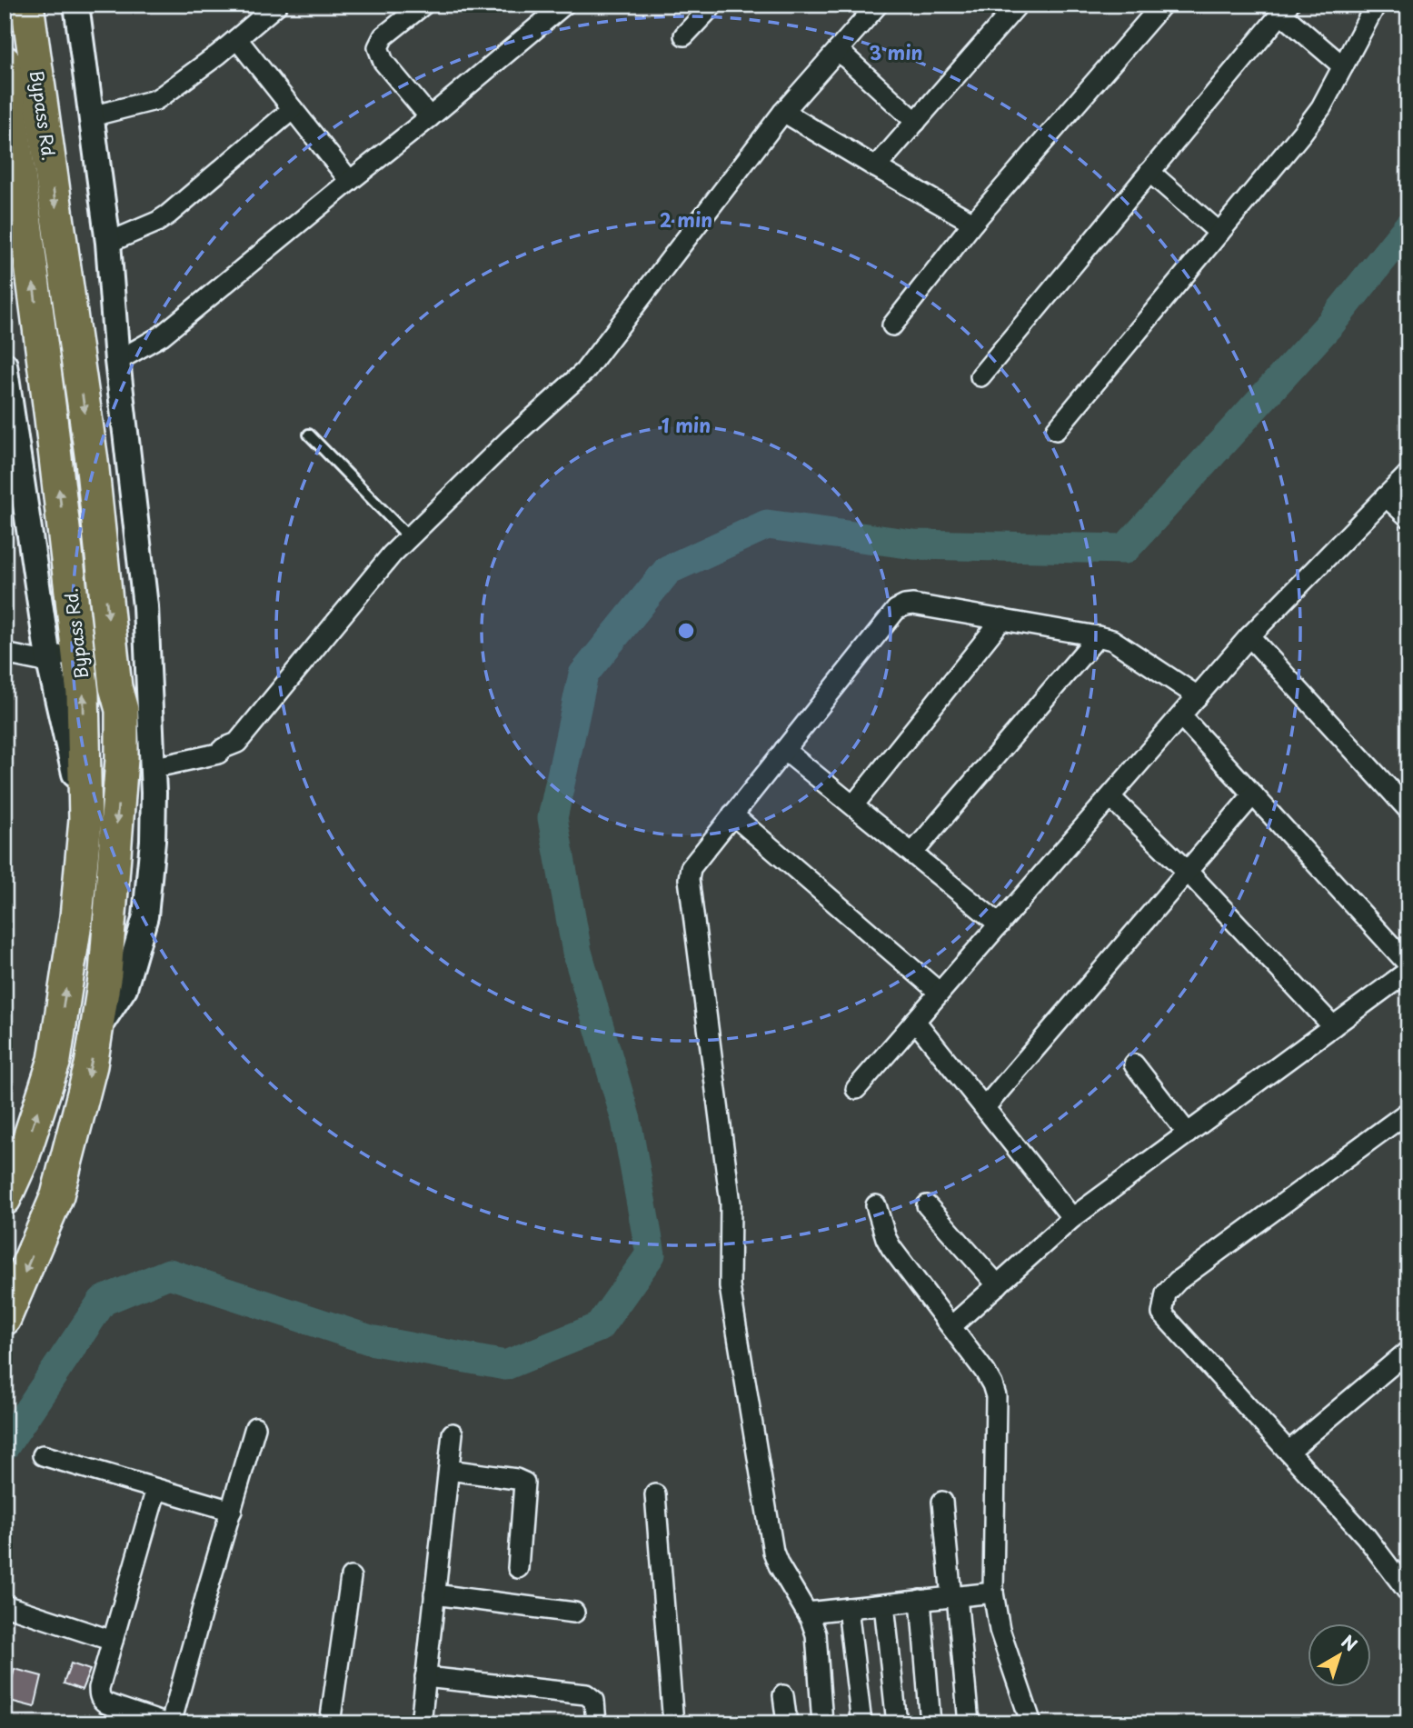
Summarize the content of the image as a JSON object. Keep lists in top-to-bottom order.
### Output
{
  "streets": {
    "highway": ["Bypass Rd."]
  },
  "north": "top right",
  "rings": ["3 min", "2 min", "1 min"]
}
